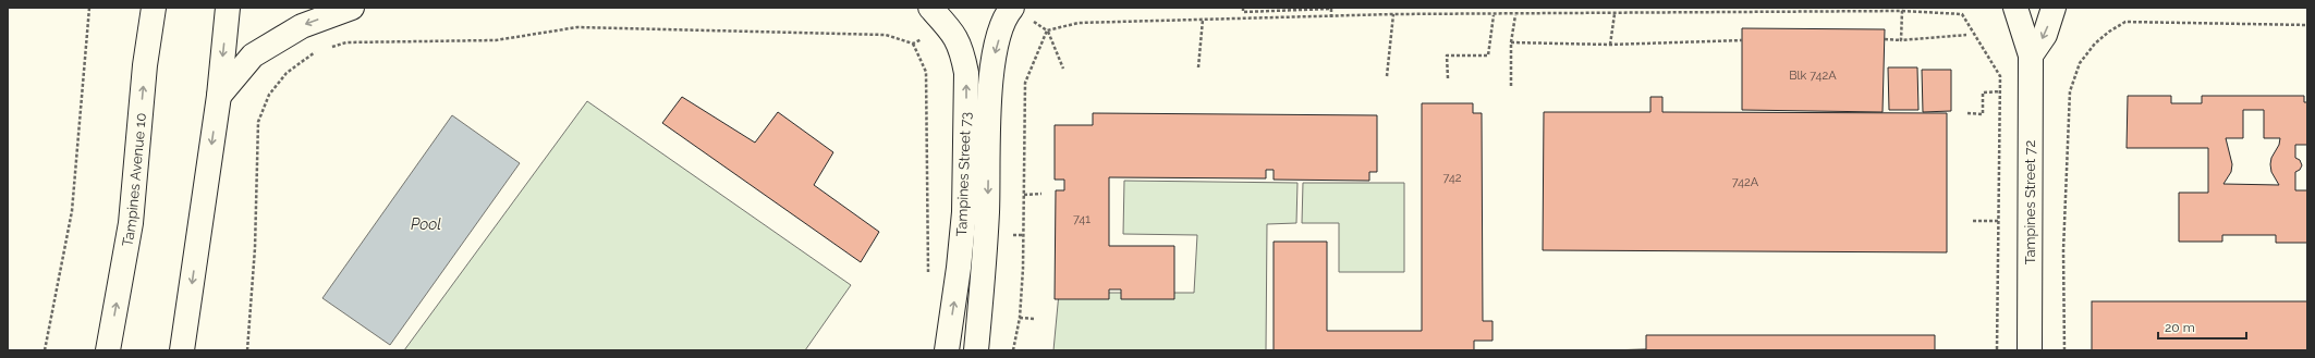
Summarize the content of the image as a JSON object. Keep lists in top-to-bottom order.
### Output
{
  "streets": {
    "street": ["Tampines Street 73", "Tampines Avenue 10", "Tampines Street 72"]
  },
  "water": ["Pool"],
  "house_numbers": [
    "Blk 742A",
    "742",
    "742A",
    "741"
  ],
  "scale_bar": "20 m"
}
